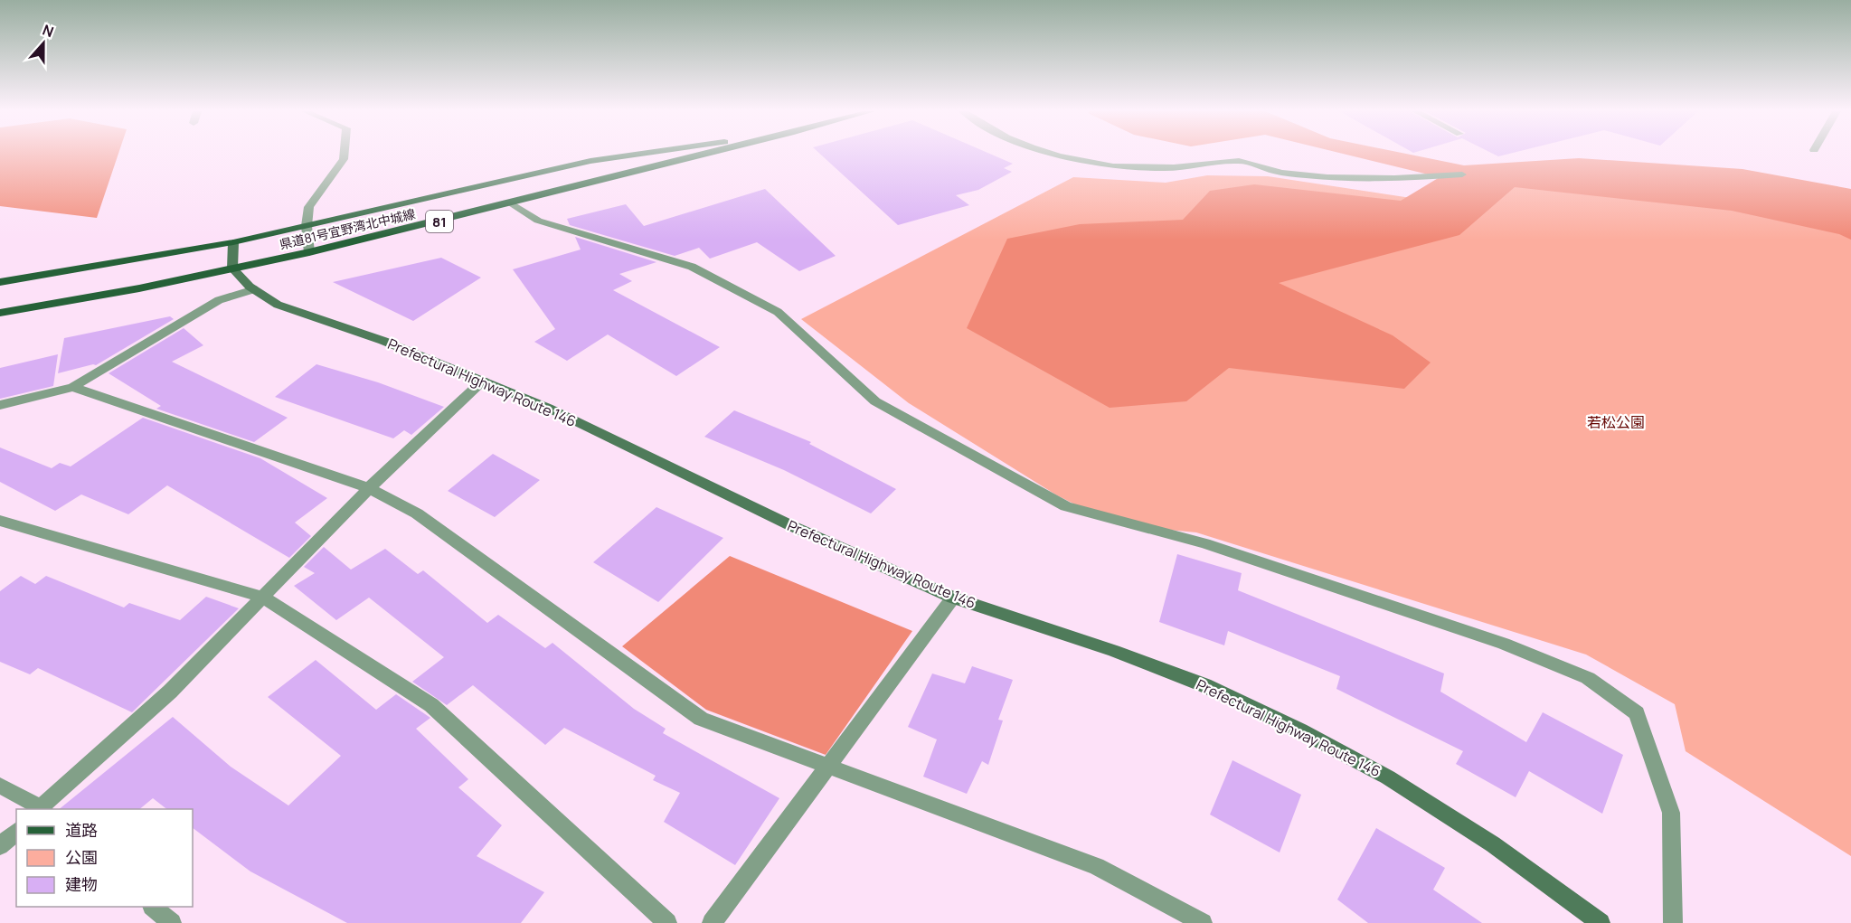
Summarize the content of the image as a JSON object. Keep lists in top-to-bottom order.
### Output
{
  "streets": {
    "main road": ["81", "県道81号宜野湾北中城線", "Prefectural Highway Route 146"]
  },
  "crossings": [
    ["県道81号宜野湾北中城線", "Prefectural Highway Route 146"]
  ],
  "parks": ["若松公園"],
  "legend": ["道路", "公園", "建物"],
  "north": "top"
}
